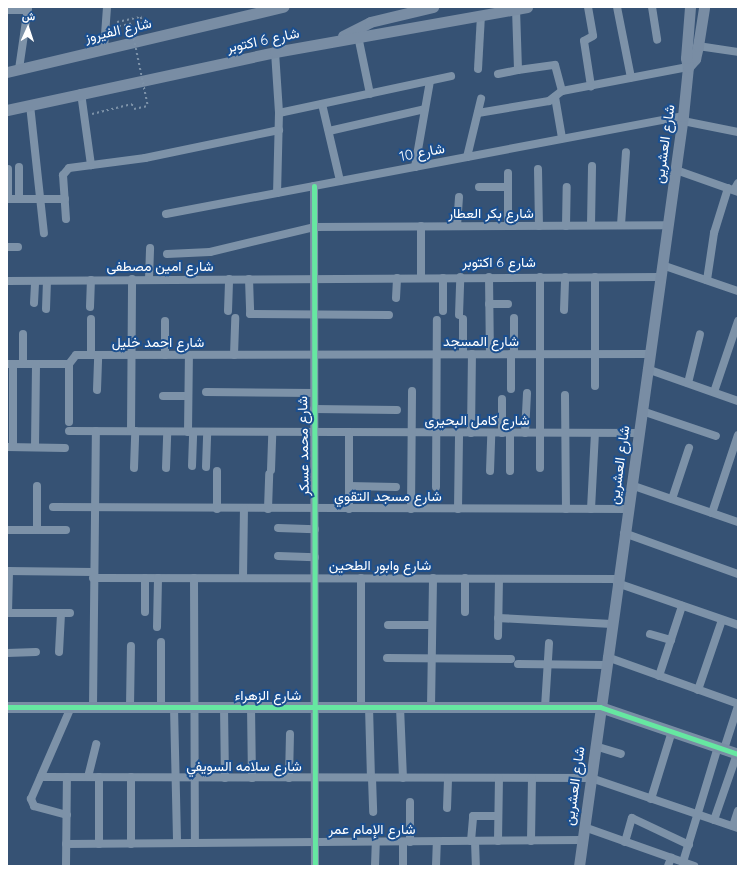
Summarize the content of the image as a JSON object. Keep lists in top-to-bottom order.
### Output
{
  "streets": {
    "main road": [
      "شارع الفيروز",
      "شارع 6 اكتوبر",
      "شارع العشرين",
      "شارع الزهراء"
    ],
    "street": [
      "شارع 10",
      "شارع بكر العطار",
      "شارع امين مصطفى",
      "شارع المسجد",
      "شارع احمد خليل",
      "شارع كامل البحيرى",
      "شارع محمد عسكر",
      "شارع مسجد التقوي",
      "شارع وابور الطحين",
      "شارع سلامه السويفي",
      "شارع الإمام عمر"
    ]
  },
  "crossings": [
    ["شارع 6 اكتوبر", "شارع العشرين"],
    ["شارع 6 اكتوبر", "شارع امين مصطفى"],
    ["شارع 6 اكتوبر", "شارع محمد عسكر"],
    ["شارع العشرين", "شارع 10"],
    ["شارع العشرين", "شارع بكر العطار"],
    ["شارع العشرين", "شارع المسجد"],
    ["شارع العشرين", "شارع كامل البحيرى"],
    ["شارع العشرين", "شارع مسجد التقوي"],
    ["شارع العشرين", "شارع وابور الطحين"],
    ["شارع العشرين", "شارع الزهراء"],
    ["شارع العشرين", "شارع سلامه السويفي"],
    ["شارع العشرين", "شارع الإمام عمر"],
    ["شارع 10", "شارع محمد عسكر"],
    ["شارع بكر العطار", "شارع محمد عسكر"],
    ["شارع امين مصطفى", "شارع محمد عسكر"],
    ["شارع المسجد", "شارع احمد خليل"],
    ["شارع المسجد", "شارع محمد عسكر"],
    ["شارع احمد خليل", "شارع كامل البحيرى"],
    ["شارع احمد خليل", "شارع محمد عسكر"],
    ["شارع كامل البحيرى", "شارع محمد عسكر"],
    ["شارع محمد عسكر", "شارع مسجد التقوي"],
    ["شارع محمد عسكر", "شارع وابور الطحين"],
    ["شارع محمد عسكر", "شارع الزهراء"],
    ["شارع محمد عسكر", "شارع سلامه السويفي"],
    ["شارع محمد عسكر", "شارع الإمام عمر"]
  ],
  "north": "top"
}
